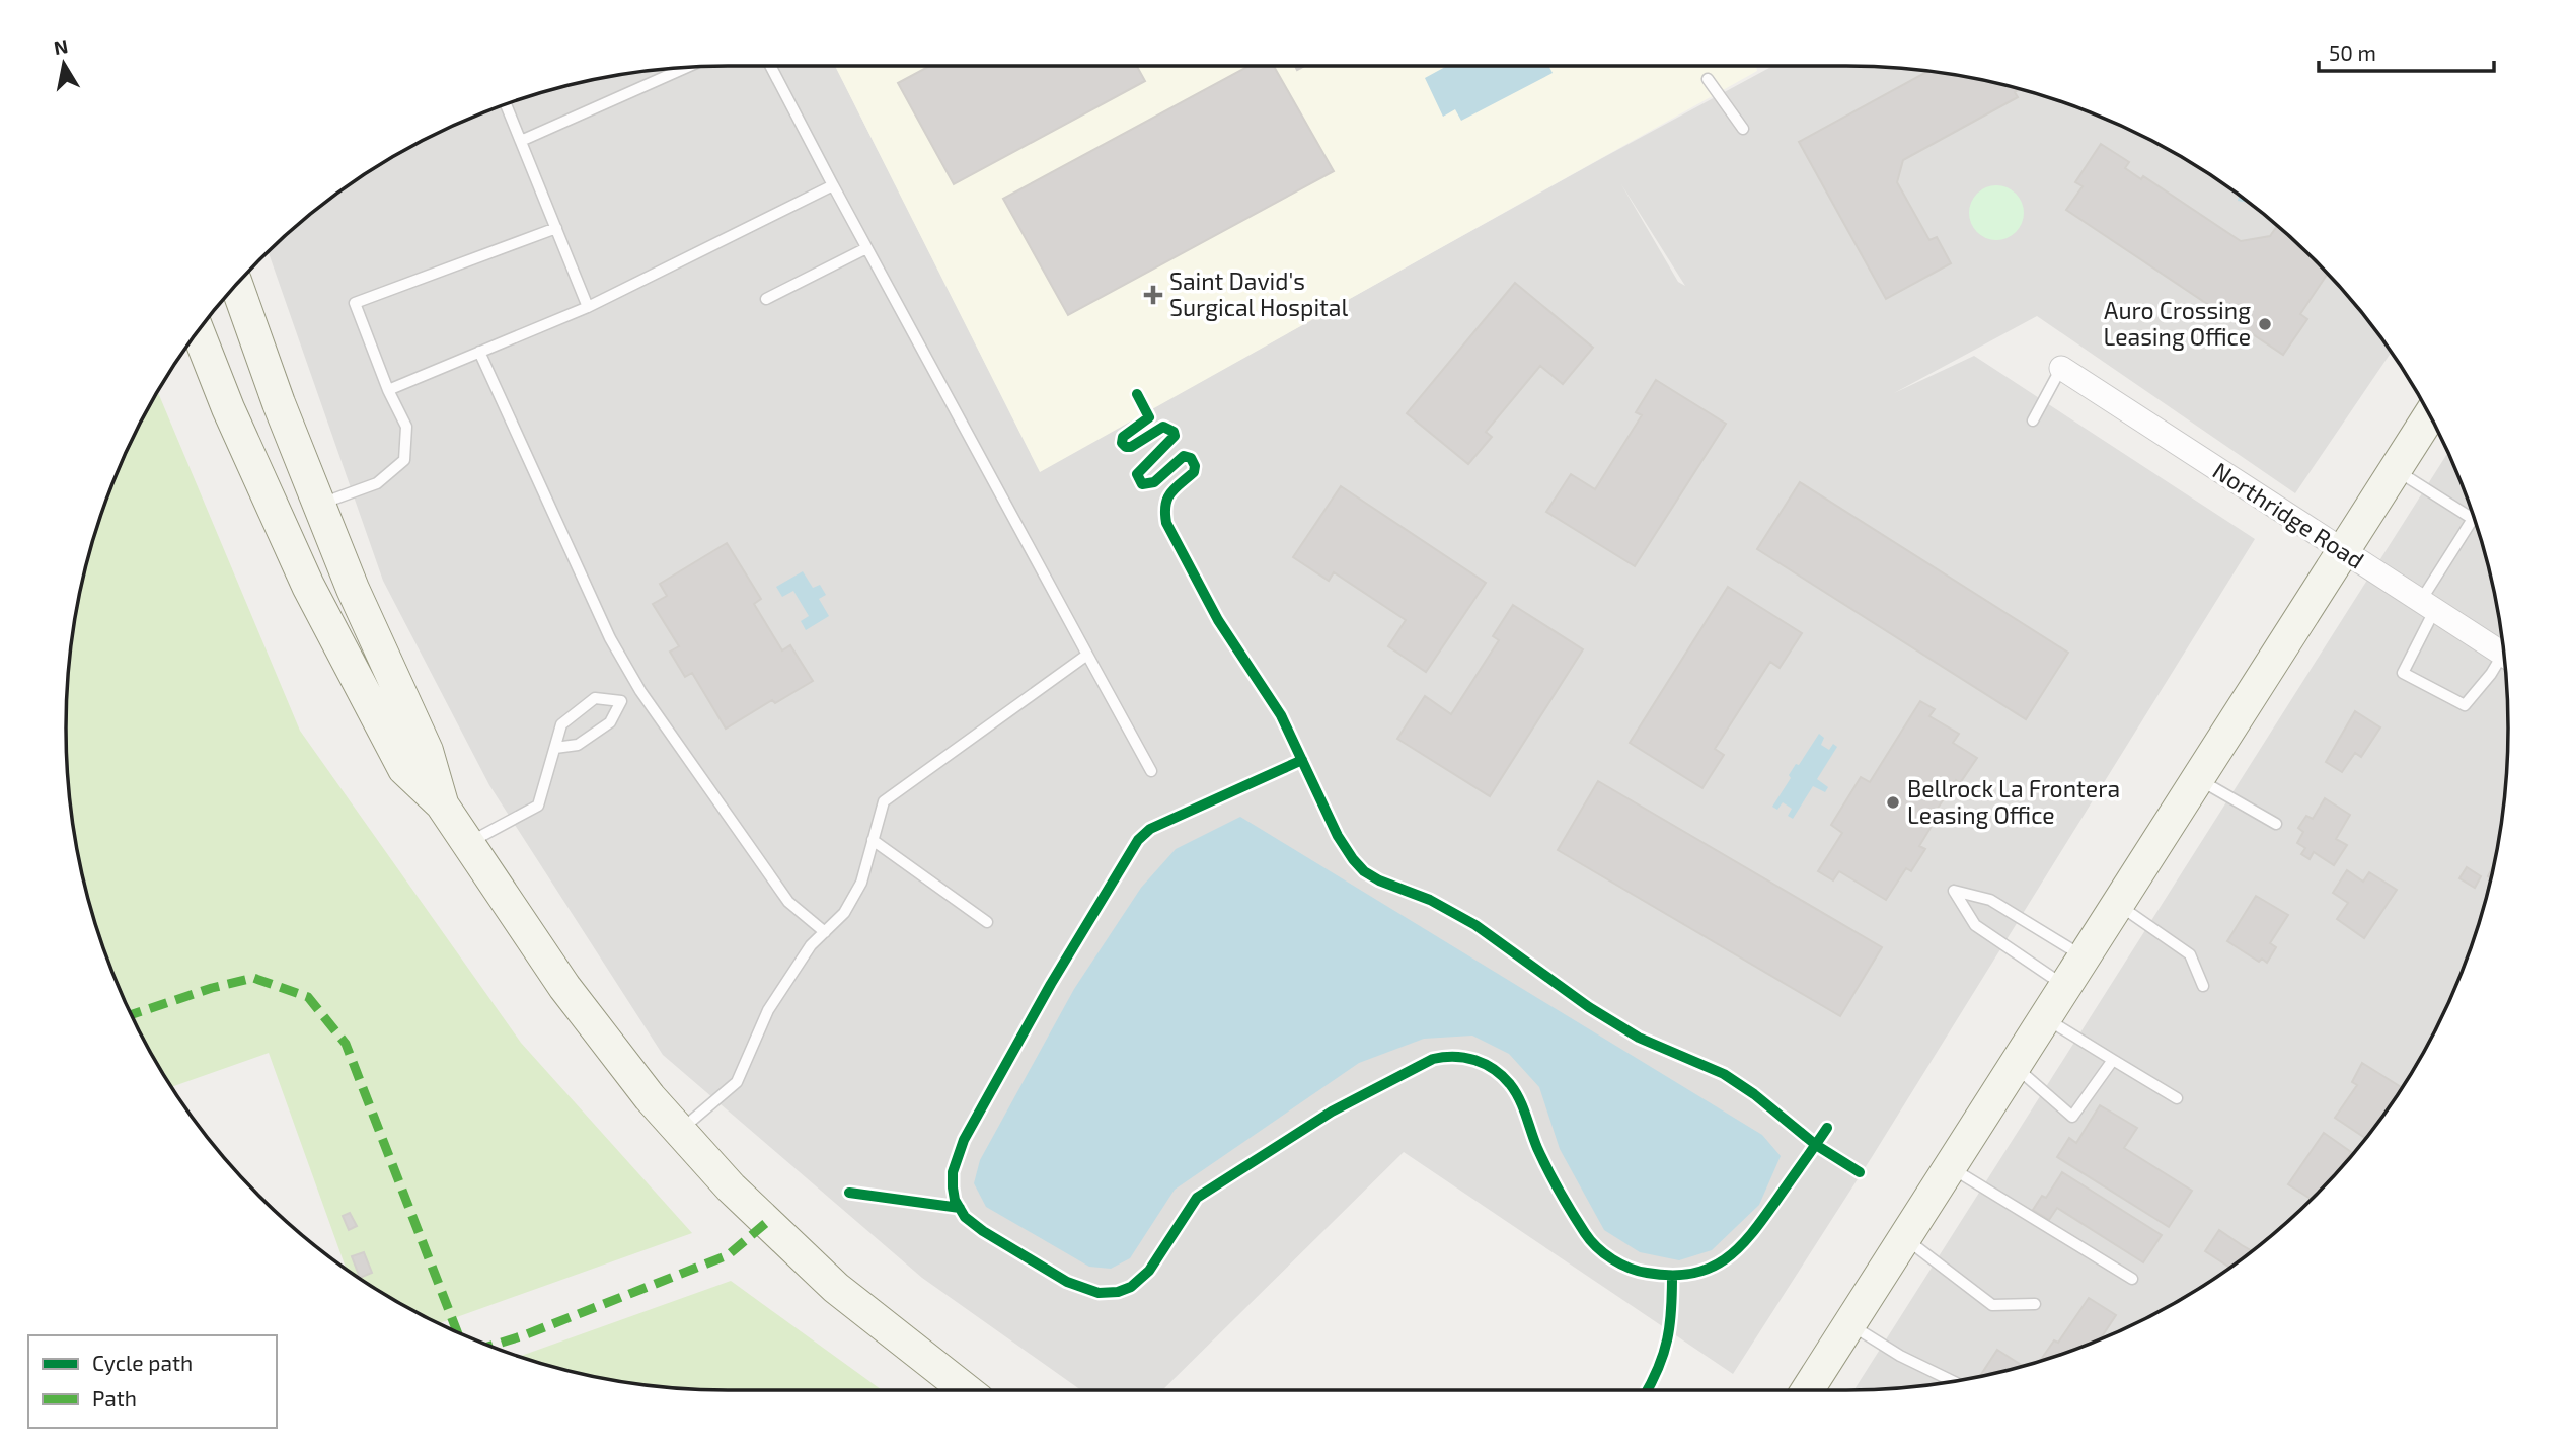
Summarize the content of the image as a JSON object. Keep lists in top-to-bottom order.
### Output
{
  "streets": {
    "street": ["Northridge Road"]
  },
  "places": {
    "health": ["Saint David's Surgical Hospital"],
    "other": ["Auro Crossing Leasing Office", "Bellrock La Frontera Leasing Office"]
  },
  "legend": ["Cycle path", "Path"],
  "scale_bar": "50 m",
  "north": "top"
}
